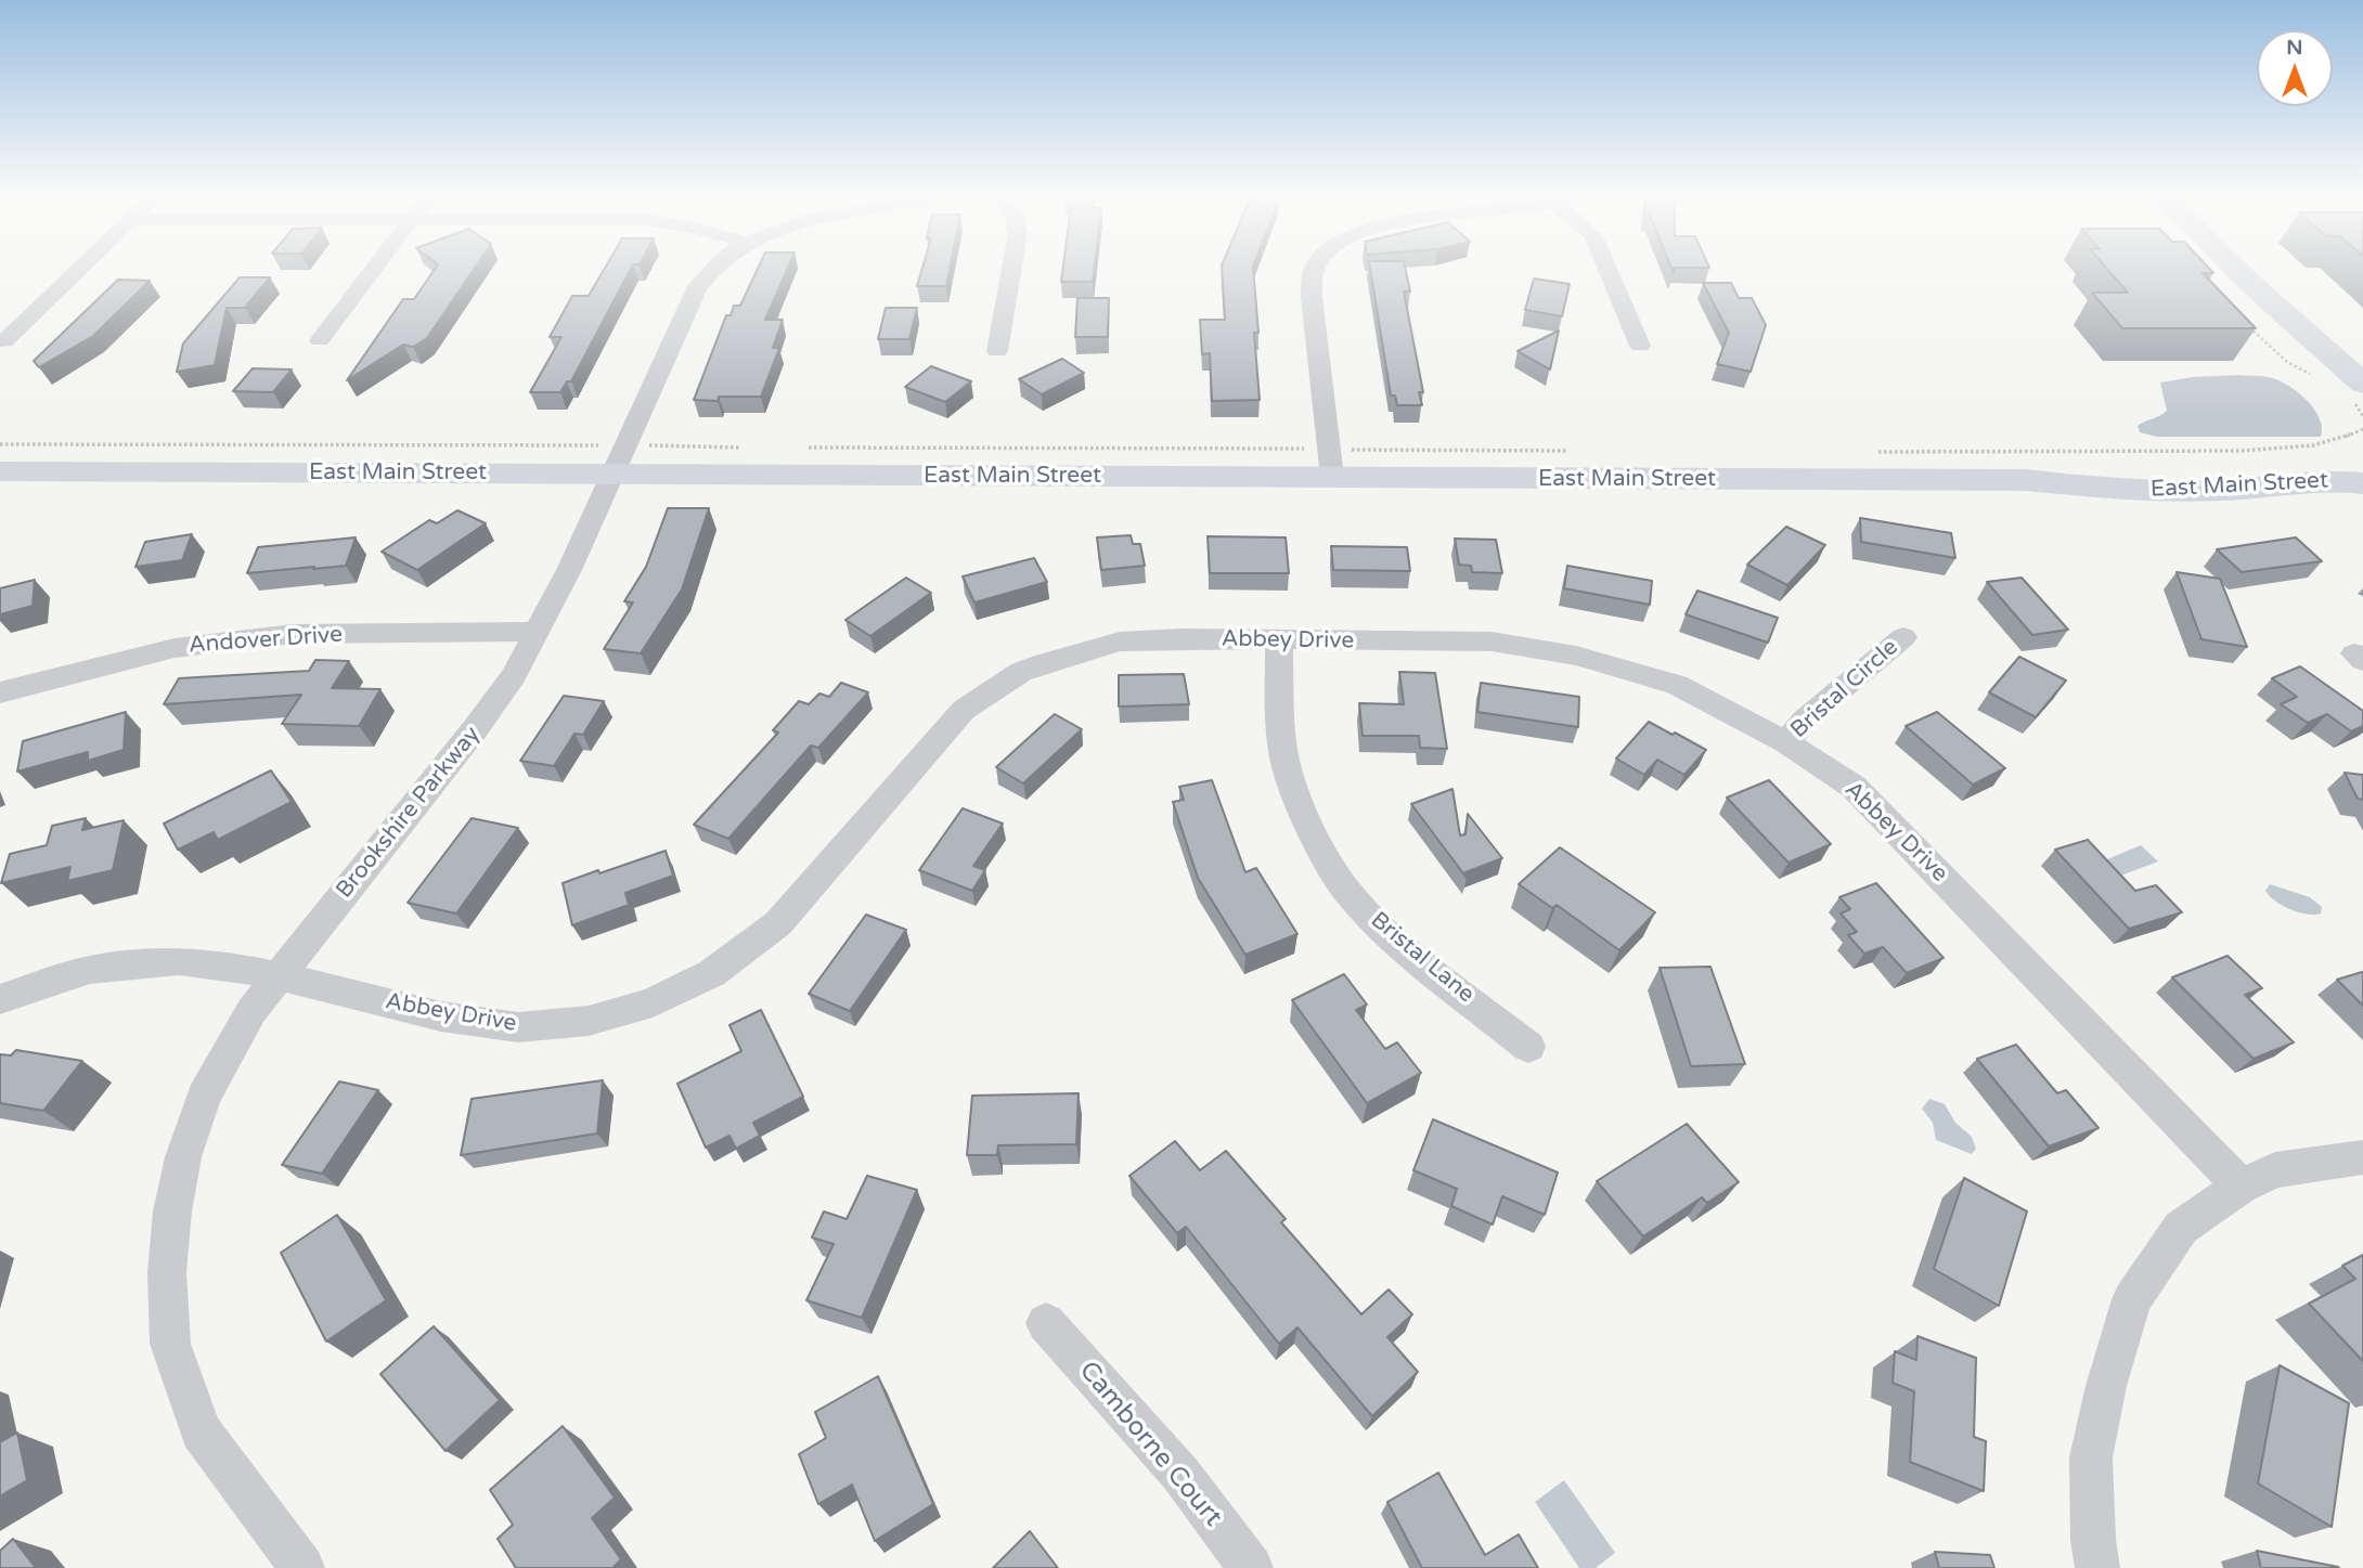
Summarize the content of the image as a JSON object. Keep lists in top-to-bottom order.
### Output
{
  "streets": {
    "main road": ["East Main Street"],
    "street": [
      "Andover Drive",
      "Abbey Drive",
      "Bristal Circle",
      "Brookshire Parkway",
      "Bristal Lane",
      "Camborne Court"
    ]
  },
  "crossings": [
    ["East Main Street", "Brookshire Parkway"],
    ["Andover Drive", "Brookshire Parkway"],
    ["Abbey Drive", "Bristal Circle"],
    ["Abbey Drive", "Brookshire Parkway"],
    ["Abbey Drive", "Bristal Lane"]
  ],
  "north": "top"
}
